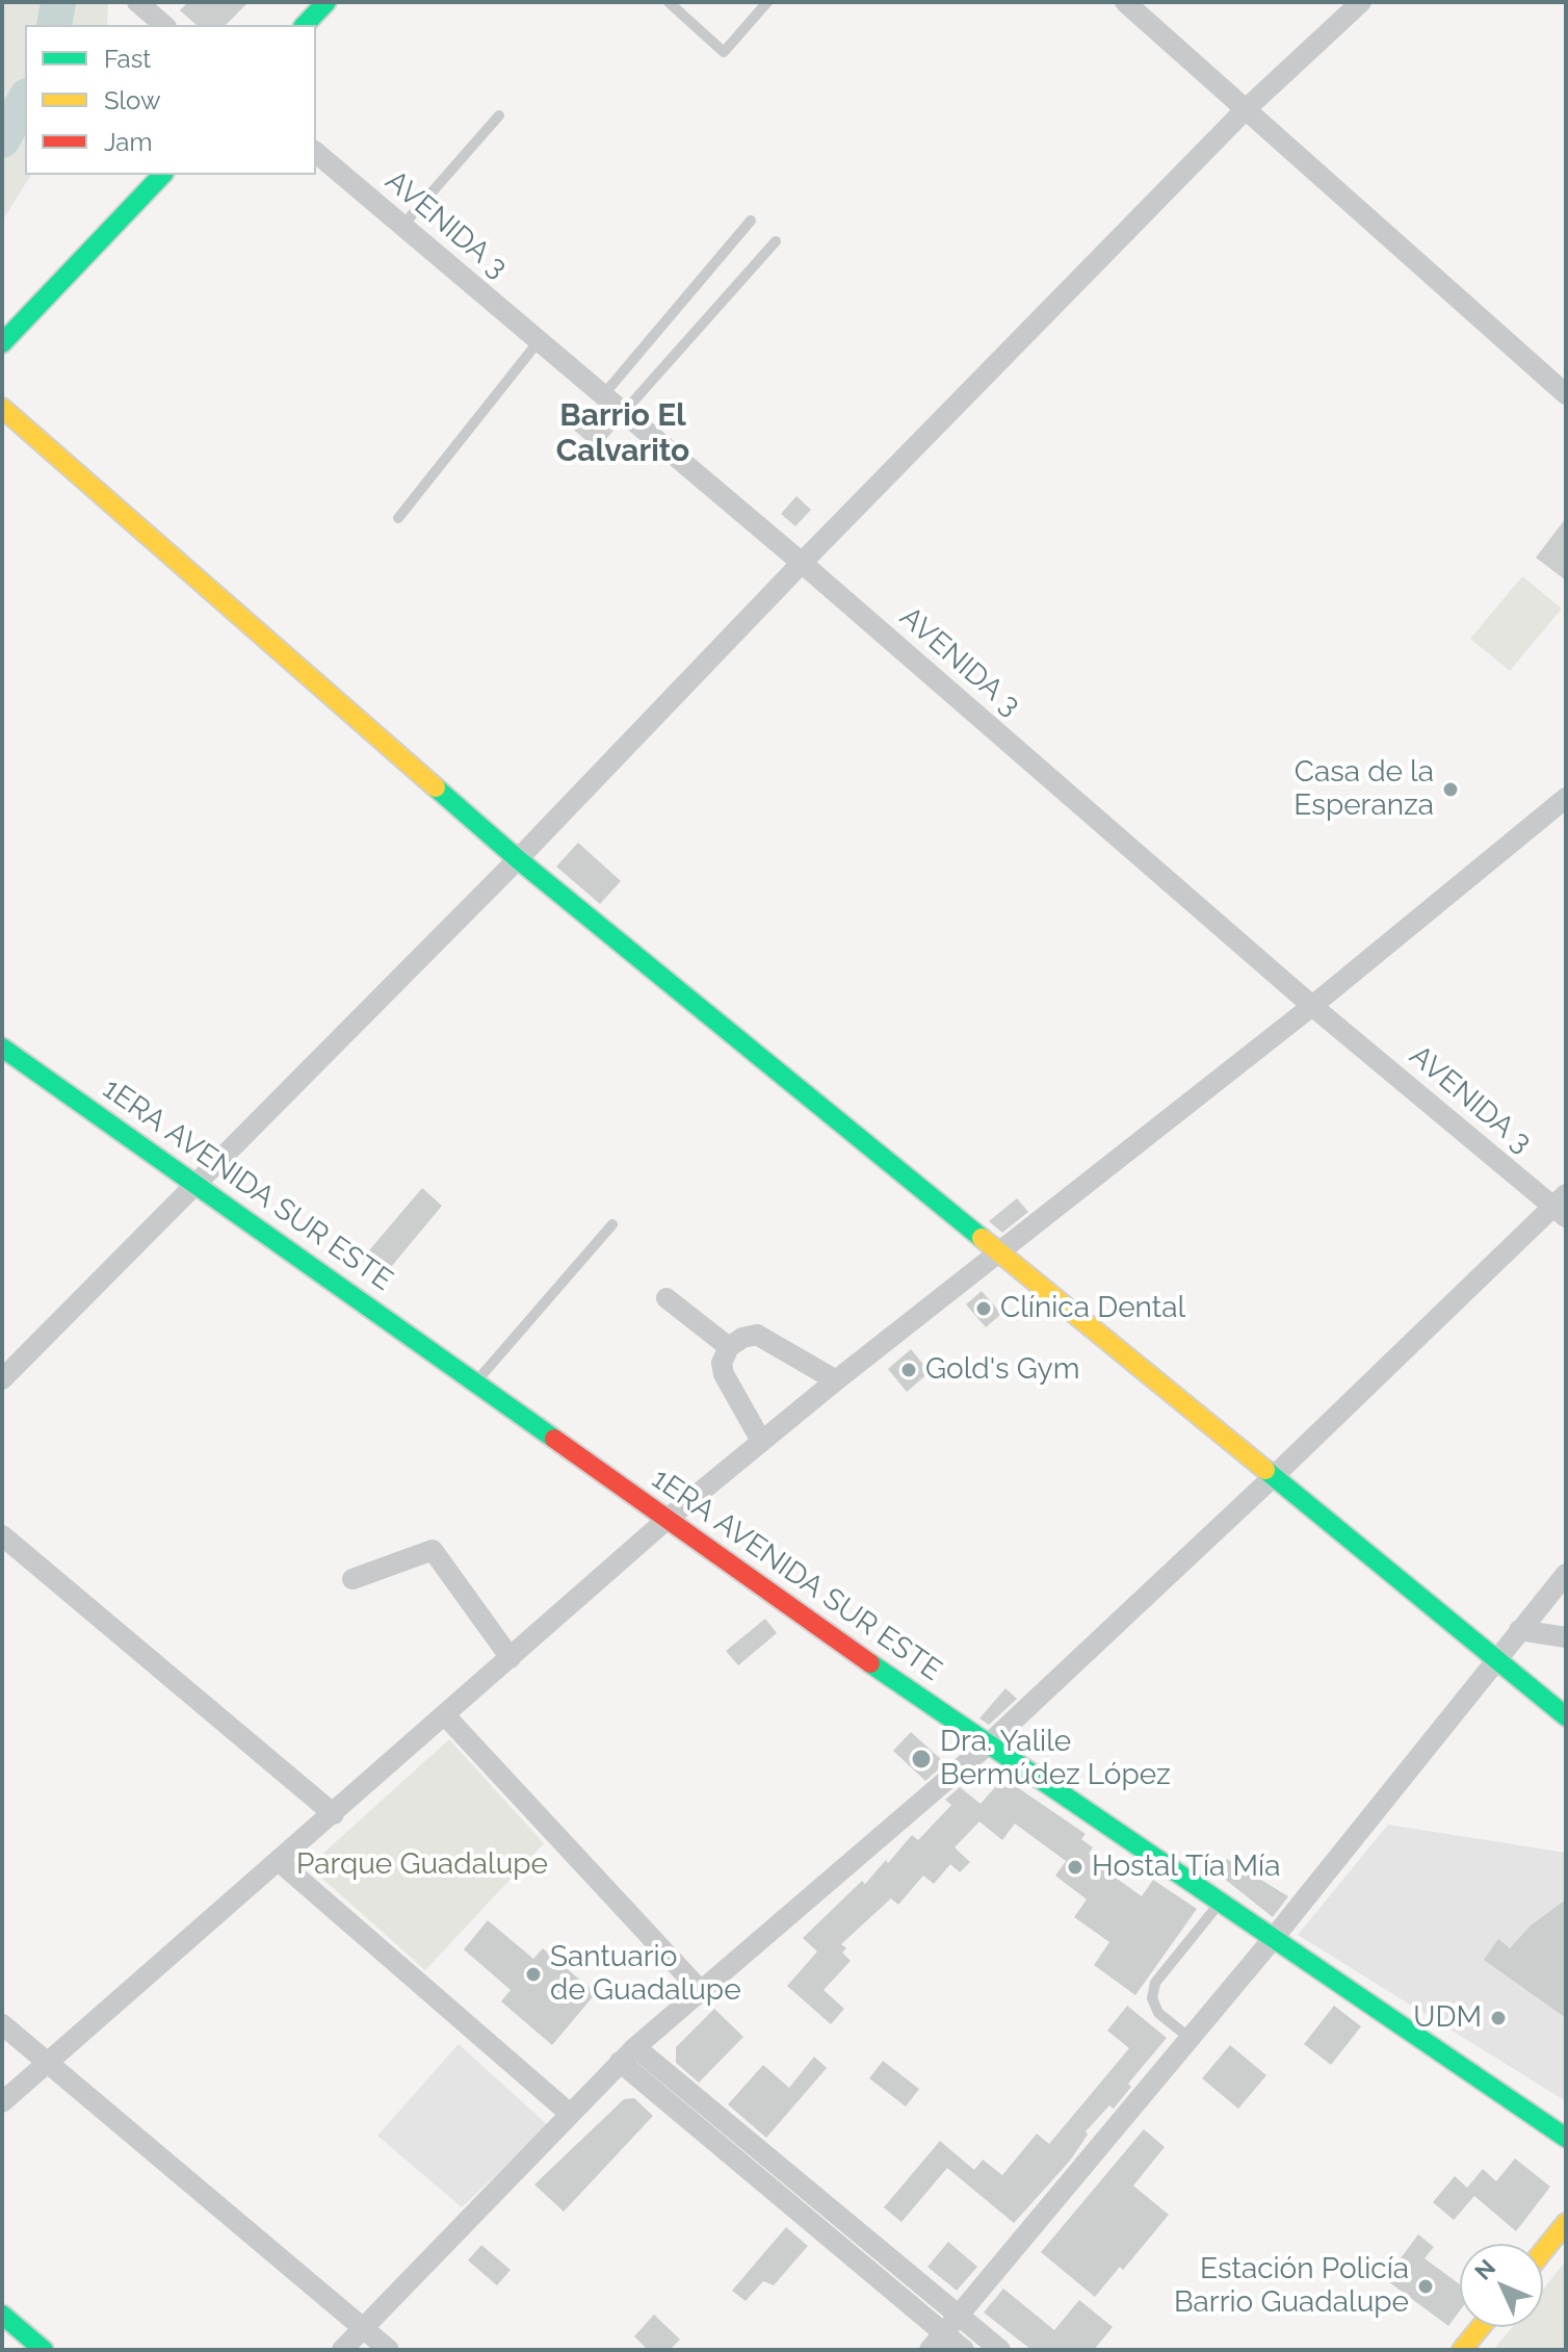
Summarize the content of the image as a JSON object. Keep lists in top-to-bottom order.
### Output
{
  "streets": {
    "street": ["AVENIDA 3", "1ERA AVENIDA SUR ESTE"]
  },
  "districts": ["Barrio El Calvarito"],
  "parks": ["Parque Guadalupe"],
  "places": [
    "Casa de la Esperanza",
    "Clínica Dental",
    "Gold's Gym",
    "Dra. Yalile Bermúdez López",
    "Hostal Tía Mía",
    "Santuario de Guadalupe",
    "UDM",
    "Estación Policía Barrio Guadalupe"
  ],
  "legend": ["Fast", "Slow", "Jam"],
  "north": "top left"
}
